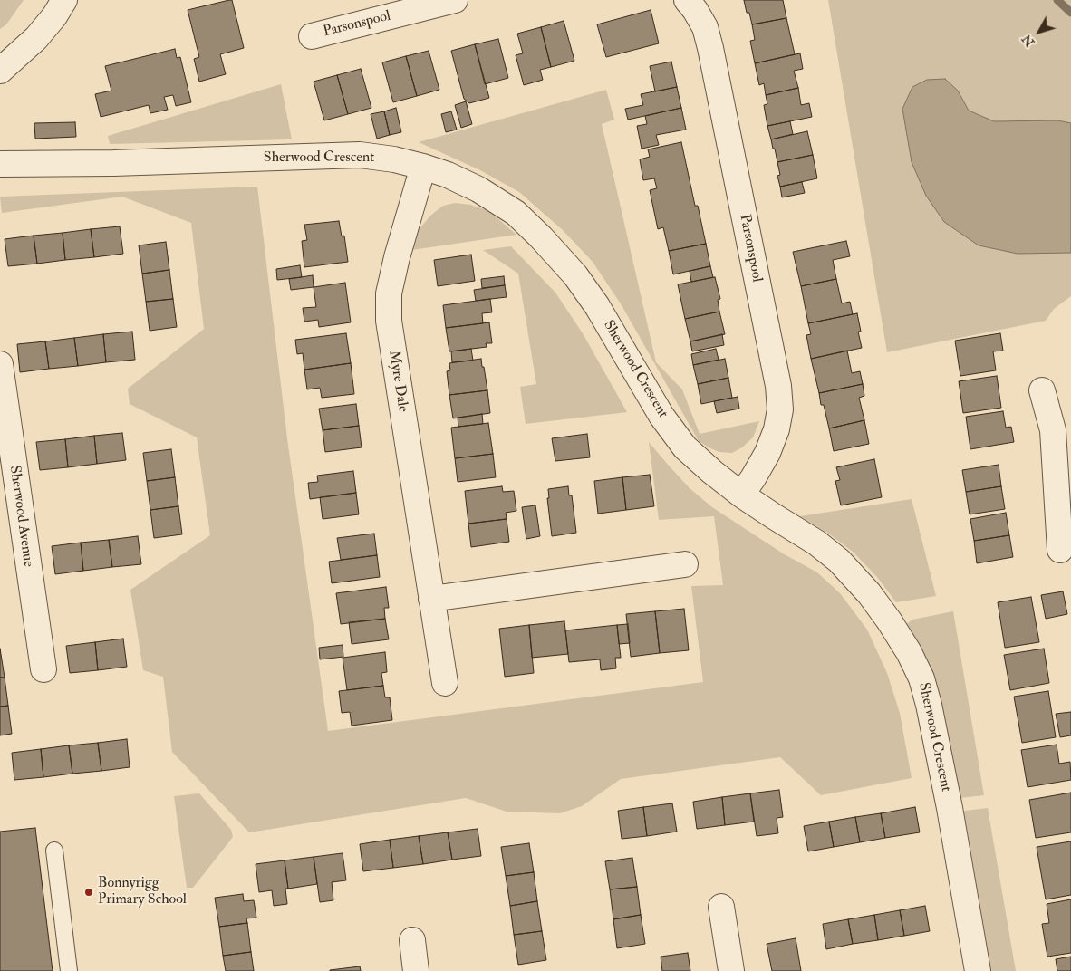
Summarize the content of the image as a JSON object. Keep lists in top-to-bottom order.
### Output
{
  "streets": {
    "street": [
      "Parsonspool",
      "Sherwood Crescent",
      "Myre Dale",
      "Sherwood Avenue"
    ]
  },
  "crossings": [
    ["Parsonspool", "Sherwood Crescent"],
    ["Sherwood Crescent", "Myre Dale"]
  ],
  "places": ["Bonnyrigg Primary School"],
  "north": "bottom left"
}
